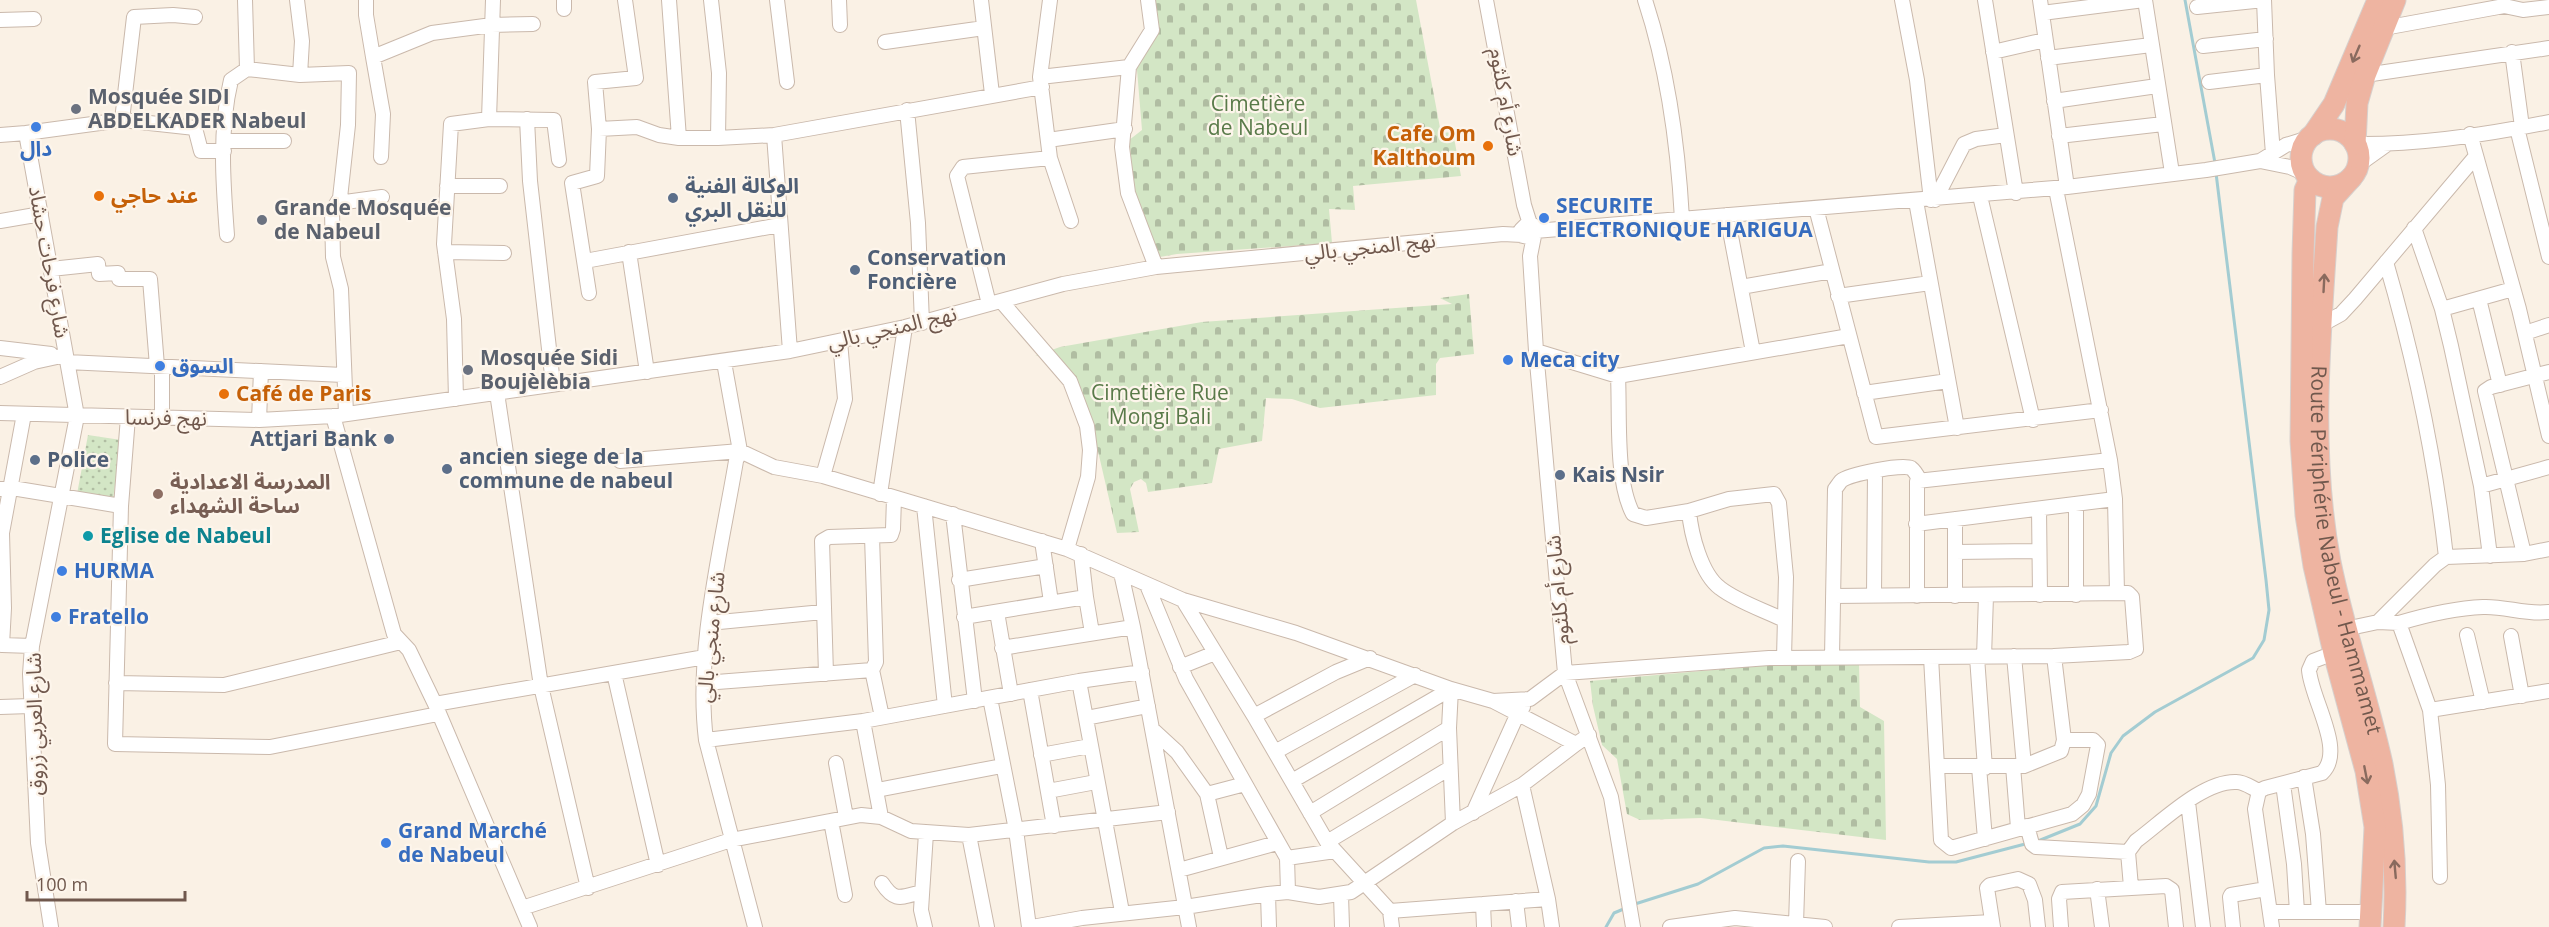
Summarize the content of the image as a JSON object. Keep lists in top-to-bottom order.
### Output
{
  "streets": {
    "highway": ["Route Périphérie Nabeul - Hammamet"],
    "street": [
      "شارع أم كلثوم",
      "نهج المنجي بالي",
      "شارع فرحات حشاد",
      "نهج فرنسا",
      "شارع منجي بالي",
      "شارع العربي زروق"
    ]
  },
  "crossings": [
    ["شارع أم كلثوم", "نهج المنجي بالي"],
    ["نهج المنجي بالي", "نهج فرنسا"],
    ["شارع فرحات حشاد", "نهج فرنسا"],
    ["شارع فرحات حشاد", "شارع العربي زروق"],
    ["نهج فرنسا", "شارع العربي زروق"]
  ],
  "parks": ["Cimetière de Nabeul", "Cimetière Rue Mongi Bali"],
  "places": [
    "Mosquée SIDI ABDELKADER Nabeul",
    "دال",
    "Cafe Om Kalthoum",
    "عند حاجي",
    "الوكالة الفنية للنقل البري",
    "SECURITE ElECTRONIQUE HARIGUA",
    "Grande Mosquée de Nabeul",
    "Conservation Foncière",
    "Meca city",
    "السوق",
    "Mosquée Sidi Boujèlèbia",
    "Café de Paris",
    "Attjari Bank",
    "Police",
    "ancien siege de la commune de nabeul",
    "Kais Nsir",
    "المدرسة الاعدادية ساحة الشهداء",
    "Eglise de Nabeul",
    "HURMA",
    "Fratello",
    "Grand Marché de Nabeul"
  ],
  "scale_bar": "100 m"
}
